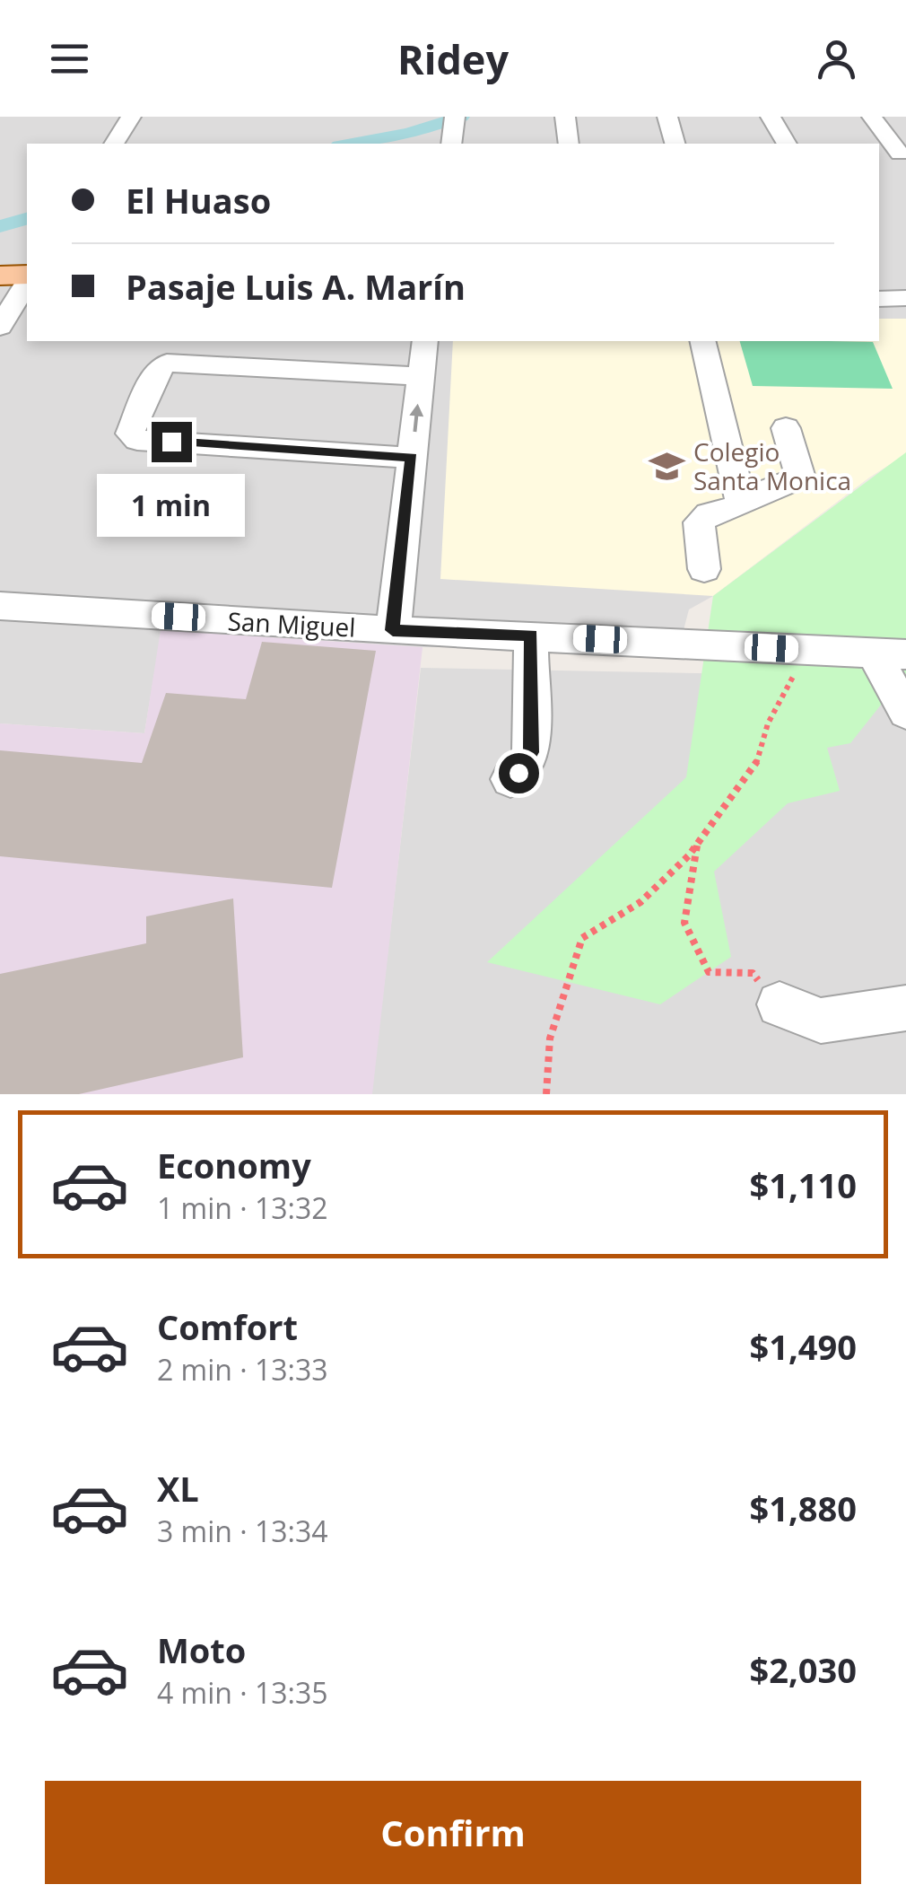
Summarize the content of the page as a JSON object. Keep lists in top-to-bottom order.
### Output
{
  "streets": {
    "street": ["San Miguel"]
  },
  "places": {
    "school or university": ["Colegio Santa Monica"]
  },
  "page": {
    "header": "Ridey",
    "banner": ["El Huaso", "Pasaje Luis A. Marín"],
    "bubble": "1 min",
    "list": [
      {
        "name": "Economy",
        "note": "1 min · 13:32",
        "value": "$1,110"
      },
      {
        "name": "Comfort",
        "note": "2 min · 13:33",
        "value": "$1,490"
      },
      {
        "name": "XL",
        "note": "3 min · 13:34",
        "value": "$1,880"
      },
      {
        "name": "Moto",
        "note": "4 min · 13:35",
        "value": "$2,030"
      }
    ],
    "buttons": "Confirm"
  }
}
